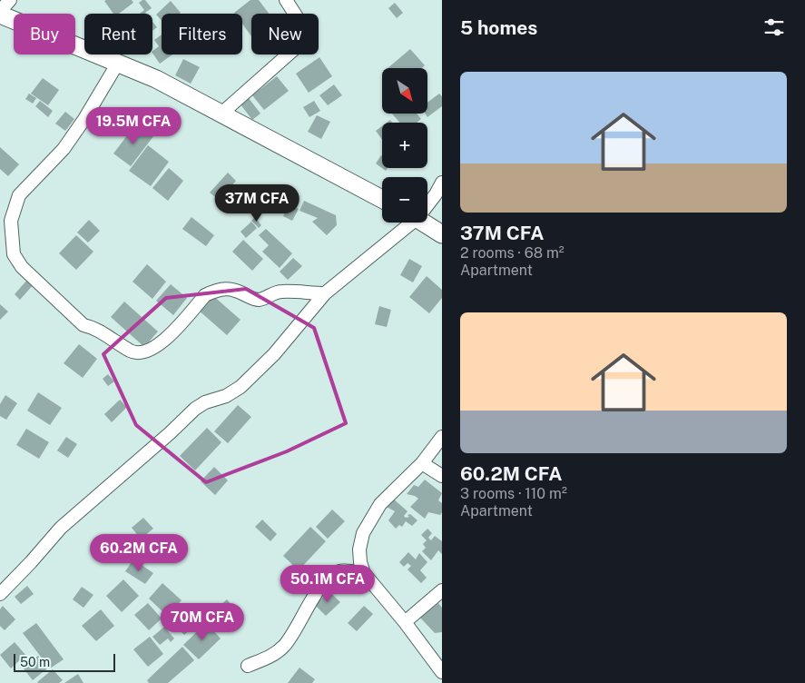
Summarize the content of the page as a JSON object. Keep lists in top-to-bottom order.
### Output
{
  "scale_bar": "50 m",
  "north": "bottom right",
  "page": {
    "heading": "5 homes",
    "chip": [
      "Buy",
      "Rent",
      "Filters",
      "New"
    ],
    "list": [
      {
        "name": "37M CFA",
        "note": "2 rooms · 68 m² · Apartment"
      },
      {
        "name": "60.2M CFA",
        "note": "3 rooms · 110 m² · Apartment"
      }
    ],
    "map_buttons": ["+", "−"],
    "price": [
      "19.5M CFA",
      "37M CFA",
      "60.2M CFA",
      "50.1M CFA",
      "70M CFA"
    ],
    "scale": "50 m"
  }
}
